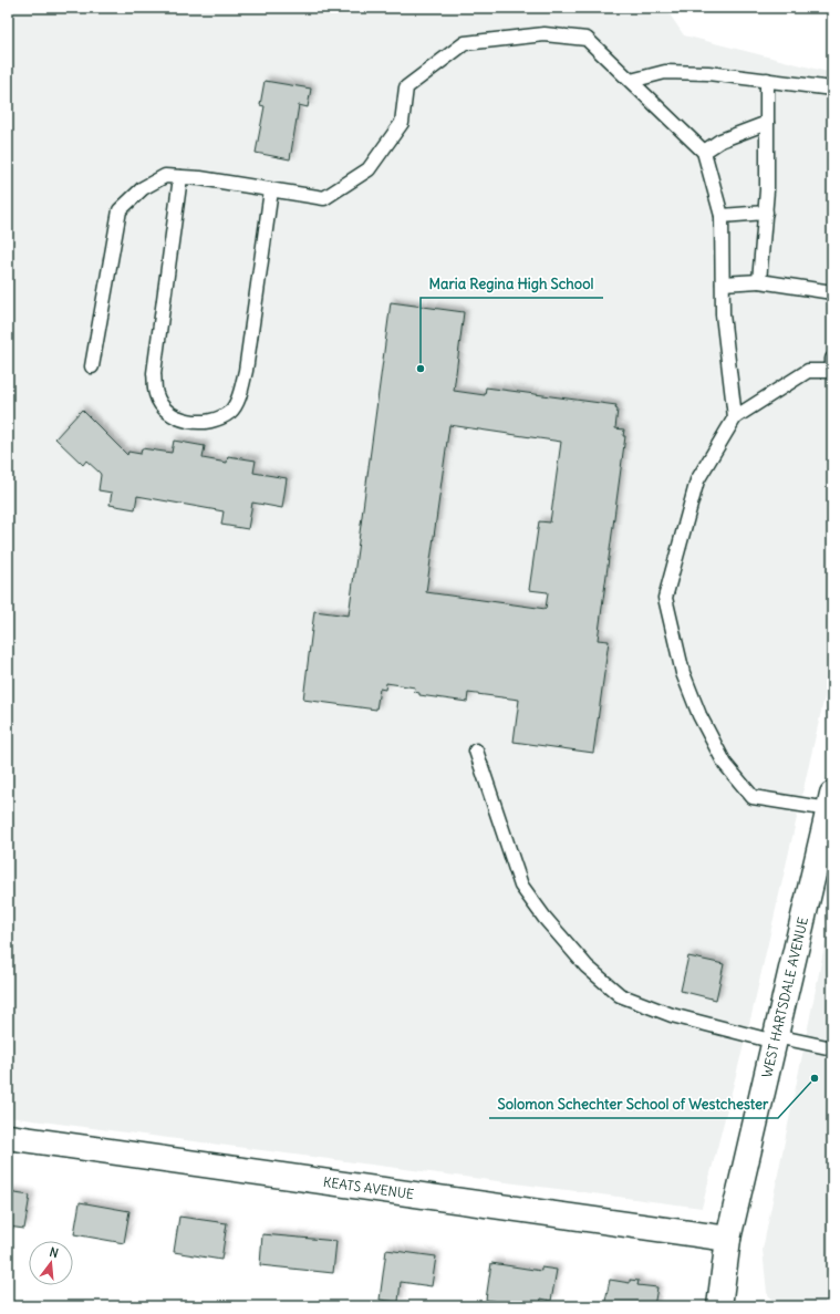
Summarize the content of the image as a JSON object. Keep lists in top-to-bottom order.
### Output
{
  "streets": {
    "street": ["WEST HARTSDALE AVENUE", "KEATS AVENUE"]
  },
  "crossings": [
    ["WEST HARTSDALE AVENUE", "KEATS AVENUE"]
  ],
  "places": ["Maria Regina High School", "Solomon Schechter School of Westchester"],
  "north": "top"
}
